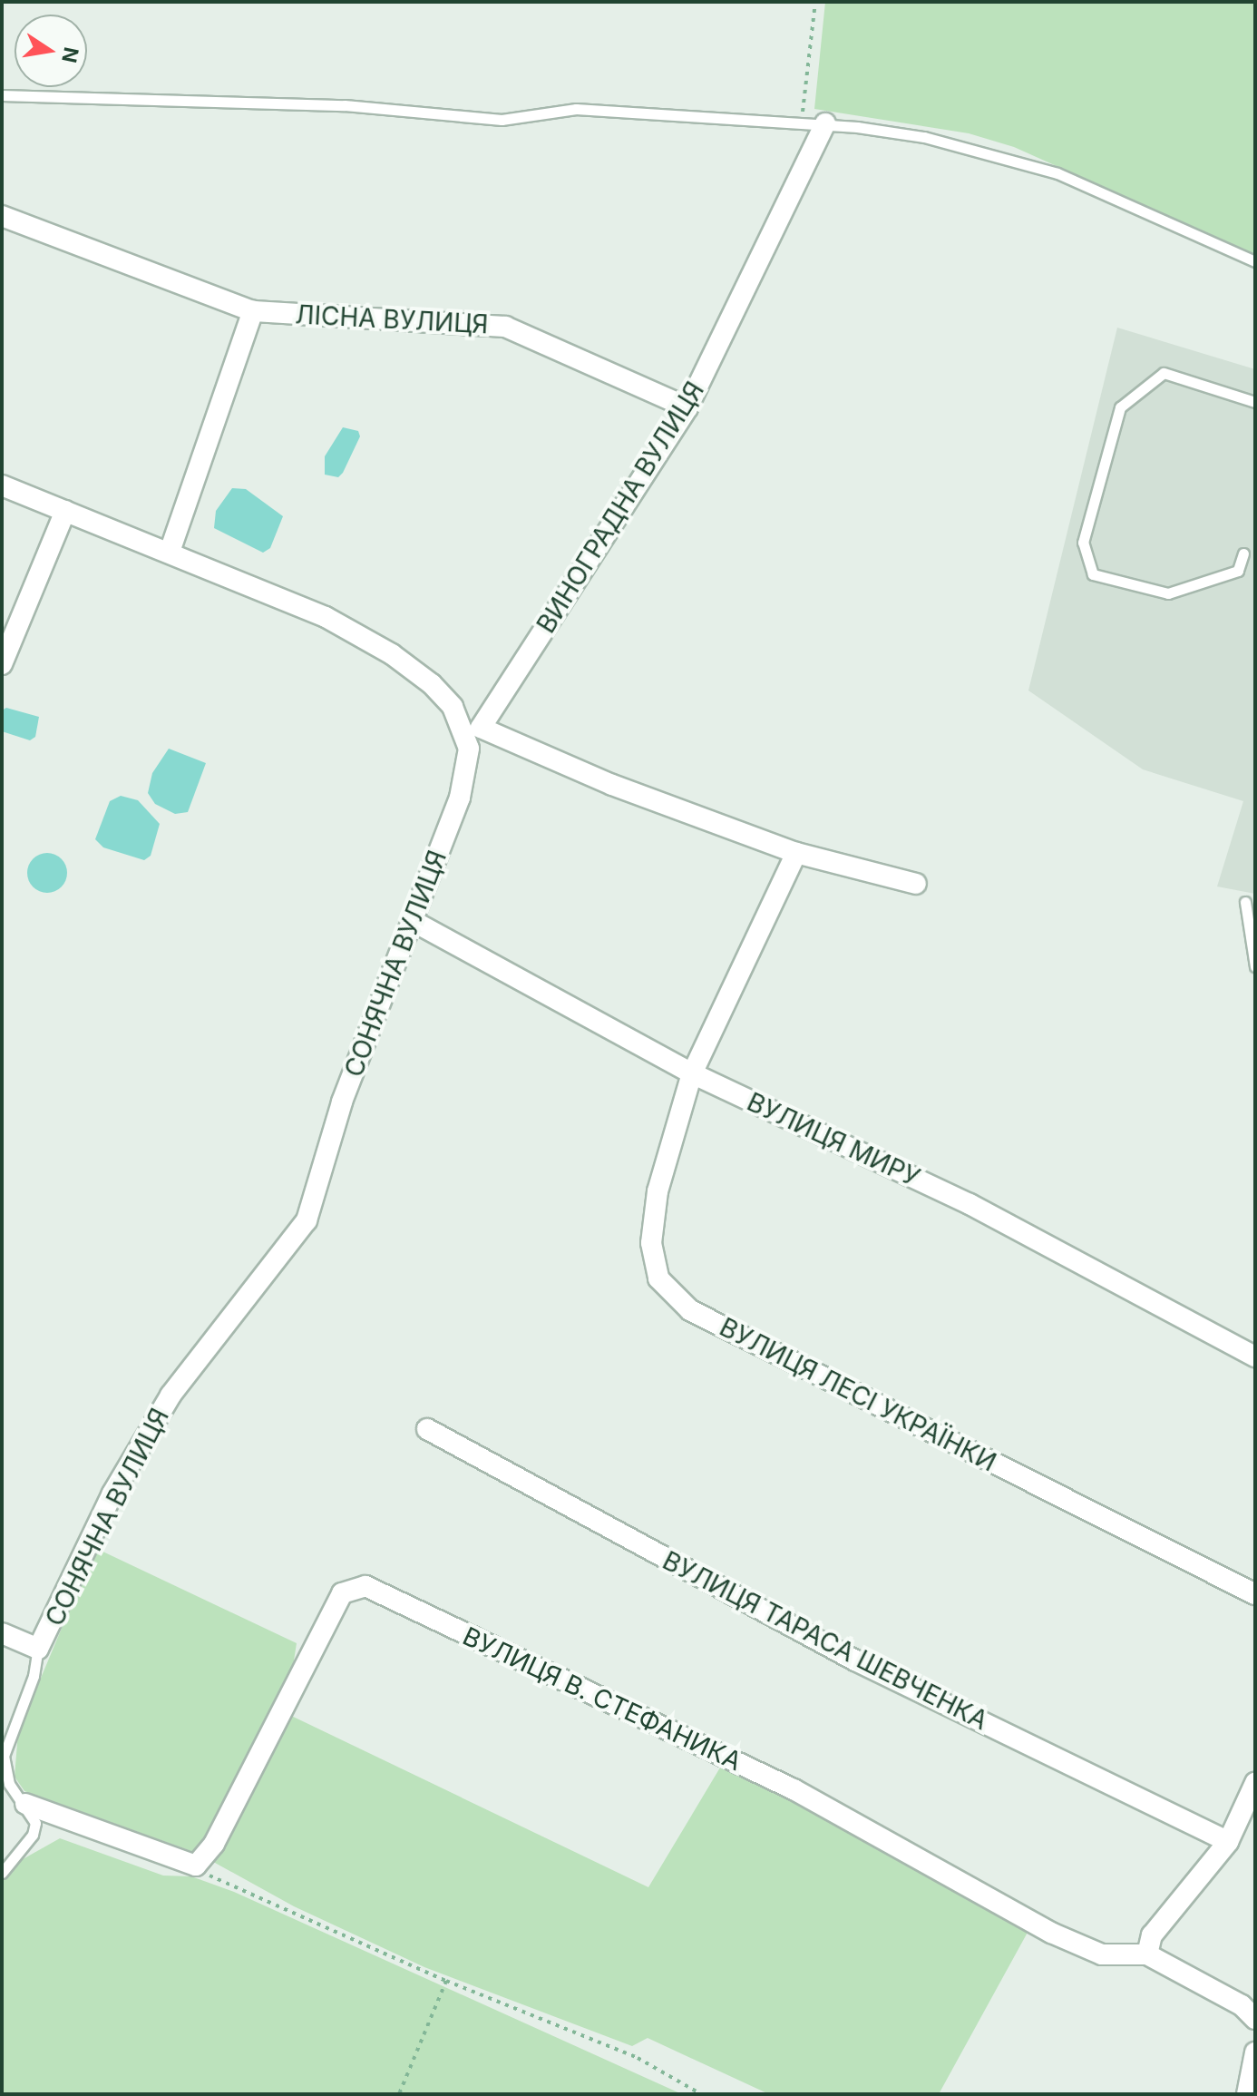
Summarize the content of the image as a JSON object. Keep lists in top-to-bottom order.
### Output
{
  "streets": {
    "street": [
      "ЛІСНА ВУЛИЦЯ",
      "ВИНОГРАДНА ВУЛИЦЯ",
      "СОНЯЧНА ВУЛИЦЯ",
      "ВУЛИЦЯ МИРУ",
      "ВУЛИЦЯ ЛЕСІ УКРАЇНКИ",
      "ВУЛИЦЯ ТАРАСА ШЕВЧЕНКА",
      "ВУЛИЦЯ В. СТЕФАНИКА"
    ]
  },
  "crossings": [
    ["ЛІСНА ВУЛИЦЯ", "ВИНОГРАДНА ВУЛИЦЯ"],
    ["ВИНОГРАДНА ВУЛИЦЯ", "СОНЯЧНА ВУЛИЦЯ"],
    ["СОНЯЧНА ВУЛИЦЯ", "ВУЛИЦЯ МИРУ"],
    ["ВУЛИЦЯ МИРУ", "ВУЛИЦЯ ЛЕСІ УКРАЇНКИ"]
  ],
  "north": "right"
}
